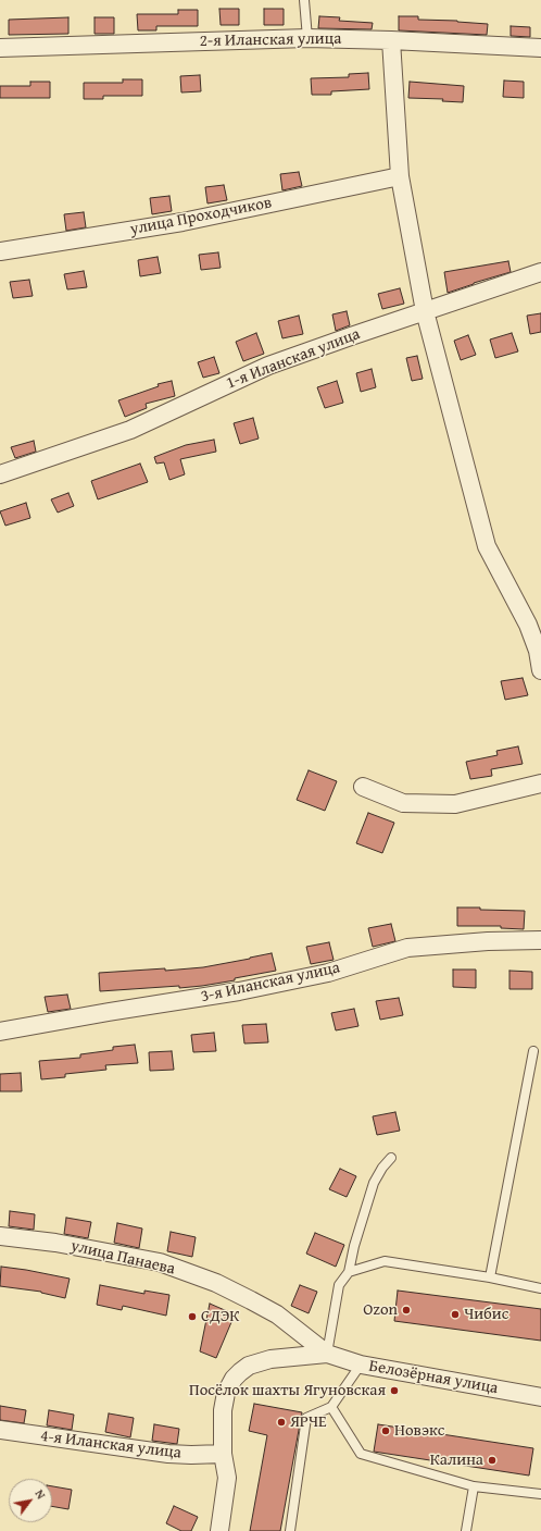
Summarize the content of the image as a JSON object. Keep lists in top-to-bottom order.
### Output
{
  "streets": {
    "street": [
      "2-я Иланская улица",
      "улица Проходчиков",
      "1-я Иланская улица",
      "3-я Иланская улица",
      "улица Панаева",
      "Белозёрная улица",
      "4-я Иланская улица"
    ]
  },
  "crossings": [
    ["улица Панаева", "Белозёрная улица"]
  ],
  "places": [
    "Ozon",
    "Чибис",
    "СДЭК",
    "Посёлок шахты Ягуновская",
    "ЯРЧЕ",
    "Новэкс",
    "Калина"
  ],
  "north": "top right"
}
